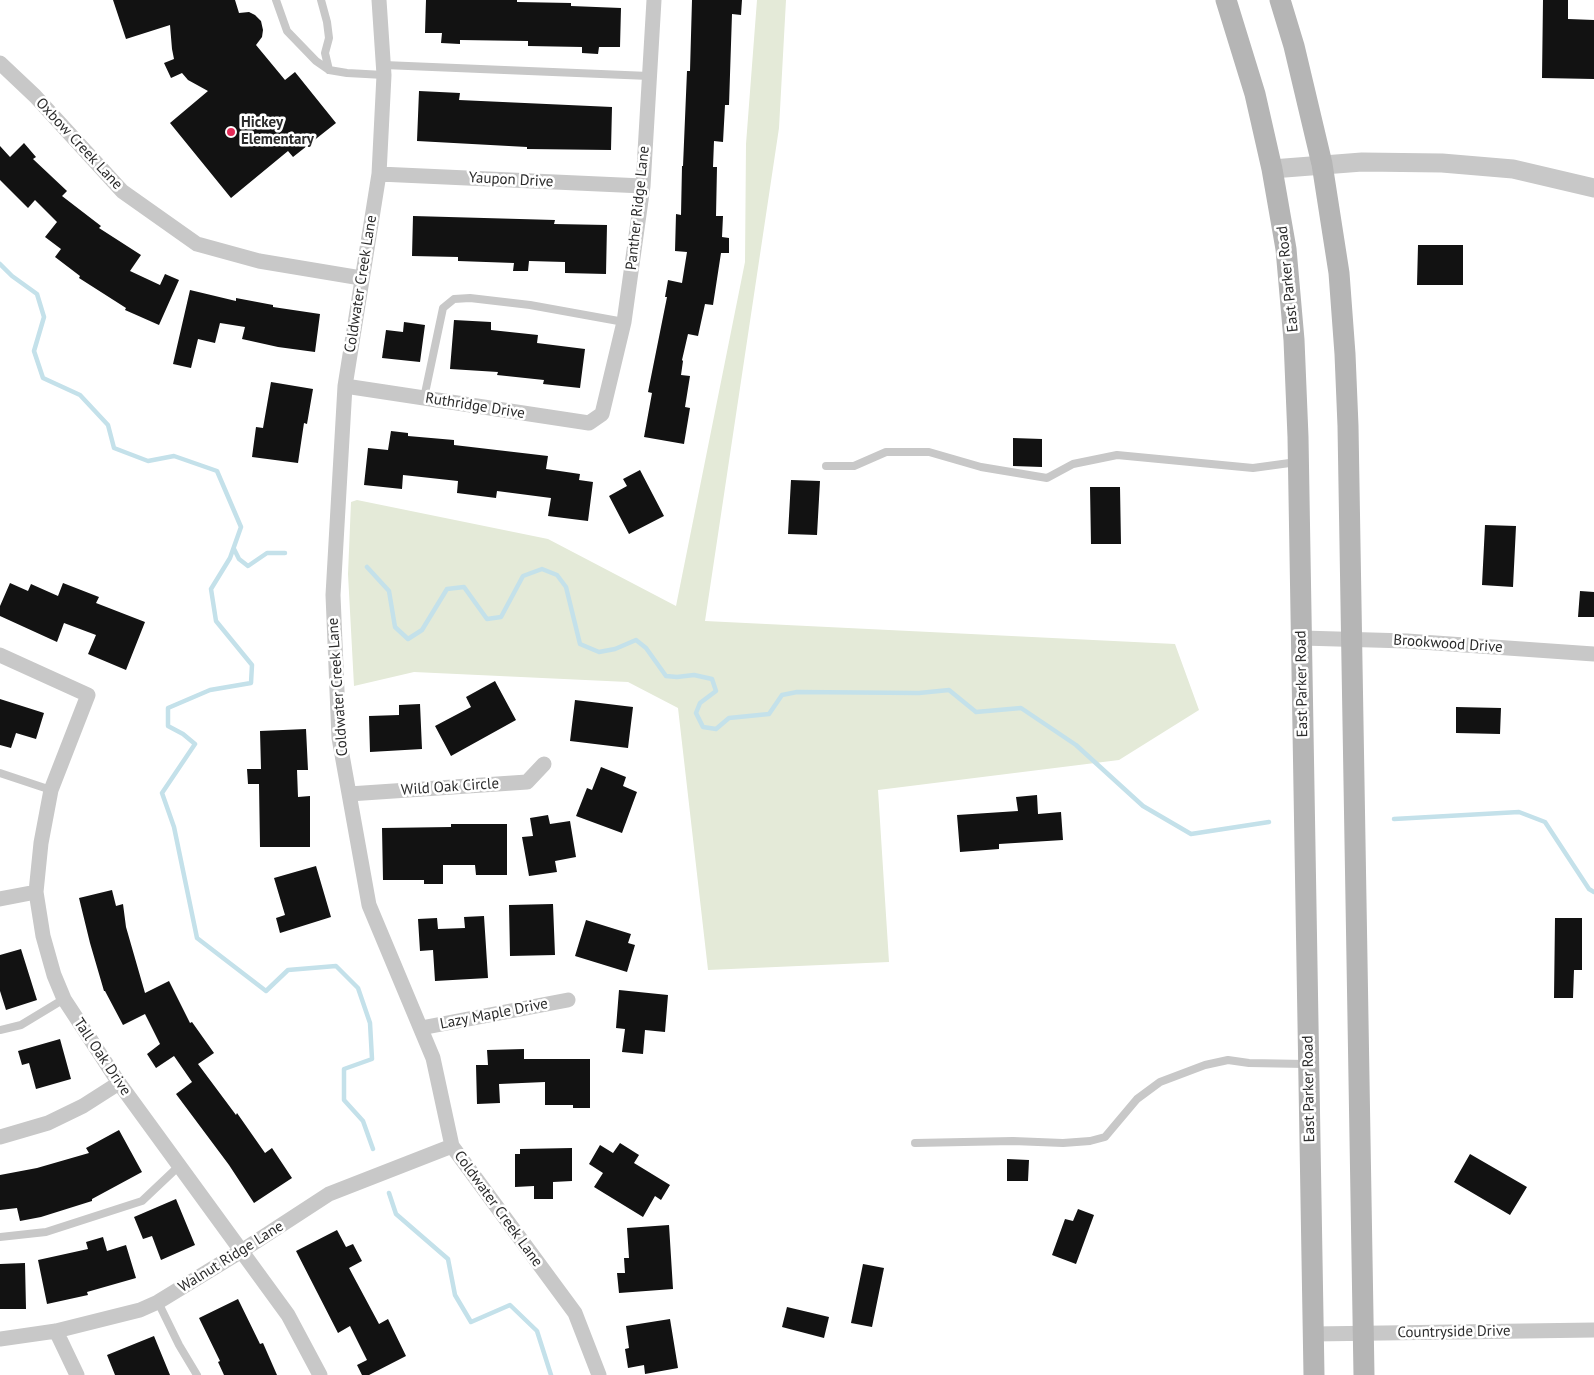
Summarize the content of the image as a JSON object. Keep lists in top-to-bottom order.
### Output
{
  "streets": {
    "main road": ["East Parker Road"],
    "street": [
      "Oxbow Creek Lane",
      "Yaupon Drive",
      "Panther Ridge Lane",
      "Coldwater Creek Lane",
      "Ruthridge Drive",
      "Brookwood Drive",
      "Wild Oak Circle",
      "Lazy Maple Drive",
      "Tall Oak Drive",
      "Walnut Ridge Lane",
      "Countryside Drive"
    ]
  },
  "crossings": [
    ["Oxbow Creek Lane", "Coldwater Creek Lane"],
    ["Yaupon Drive", "Panther Ridge Lane"],
    ["Yaupon Drive", "Coldwater Creek Lane"],
    ["Panther Ridge Lane", "Ruthridge Drive"],
    ["East Parker Road", "Brookwood Drive"],
    ["East Parker Road", "Countryside Drive"],
    ["Coldwater Creek Lane", "Ruthridge Drive"],
    ["Coldwater Creek Lane", "Wild Oak Circle"],
    ["Coldwater Creek Lane", "Lazy Maple Drive"],
    ["Coldwater Creek Lane", "Walnut Ridge Lane"],
    ["Tall Oak Drive", "Walnut Ridge Lane"]
  ],
  "places": ["Hickey Elementary"]
}
